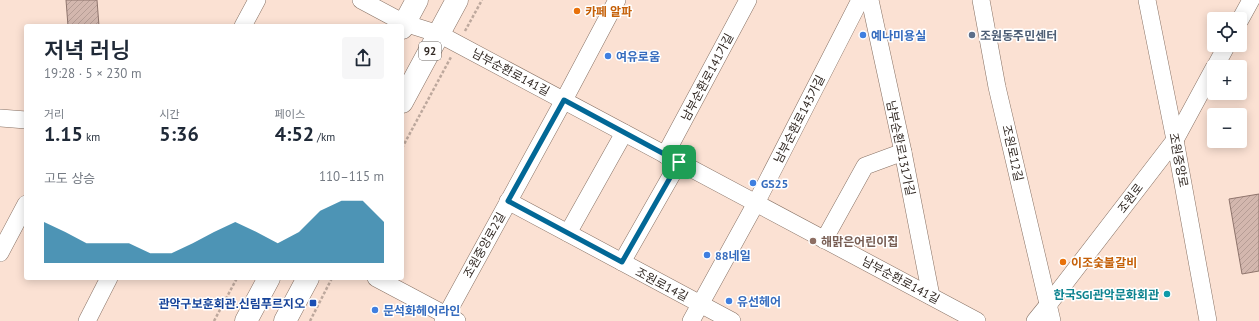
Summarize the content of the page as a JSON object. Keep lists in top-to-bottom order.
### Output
{
  "streets": {
    "main road": ["92"],
    "street": [
      "남부순환로141길",
      "남부순환로141가길",
      "남부순환로143가길",
      "남부순환로131가길",
      "조원로12길",
      "조원중앙로",
      "조원로",
      "조원중앙로2길",
      "조원로14길"
    ]
  },
  "crossings": [
    ["92", "남부순환로141길"],
    ["남부순환로141길", "남부순환로141가길"],
    ["남부순환로141길", "남부순환로143가길"],
    ["남부순환로141길", "남부순환로131가길"],
    ["남부순환로141길", "조원중앙로2길"],
    ["남부순환로143가길", "조원로14길"],
    ["조원로12길", "조원로"],
    ["조원중앙로", "조원로"],
    ["조원중앙로2길", "조원로14길"]
  ],
  "places": {
    "other": [
      "카페 알파",
      "예나미용실",
      "조원동주민센터",
      "여유로움",
      "GS25",
      "해맑은어린이집",
      "88네일",
      "이조숯불갈비",
      "한국SGI관악문화회관",
      "유선헤어",
      "문석화헤어라인"
    ],
    "transit": ["관악구보훈회관.신림푸르지오"]
  },
  "page": {
    "map_buttons": ["+", "−"],
    "heading": ["저녁 러닝", "19:28 · 5 × 230 m"],
    "stats": [
      ["거리", "1.15 km"],
      ["시간", "5:36"],
      ["페이스", "4:52 /km"]
    ],
    "chart": ["고도 상승", "110–115 m"]
  }
}
